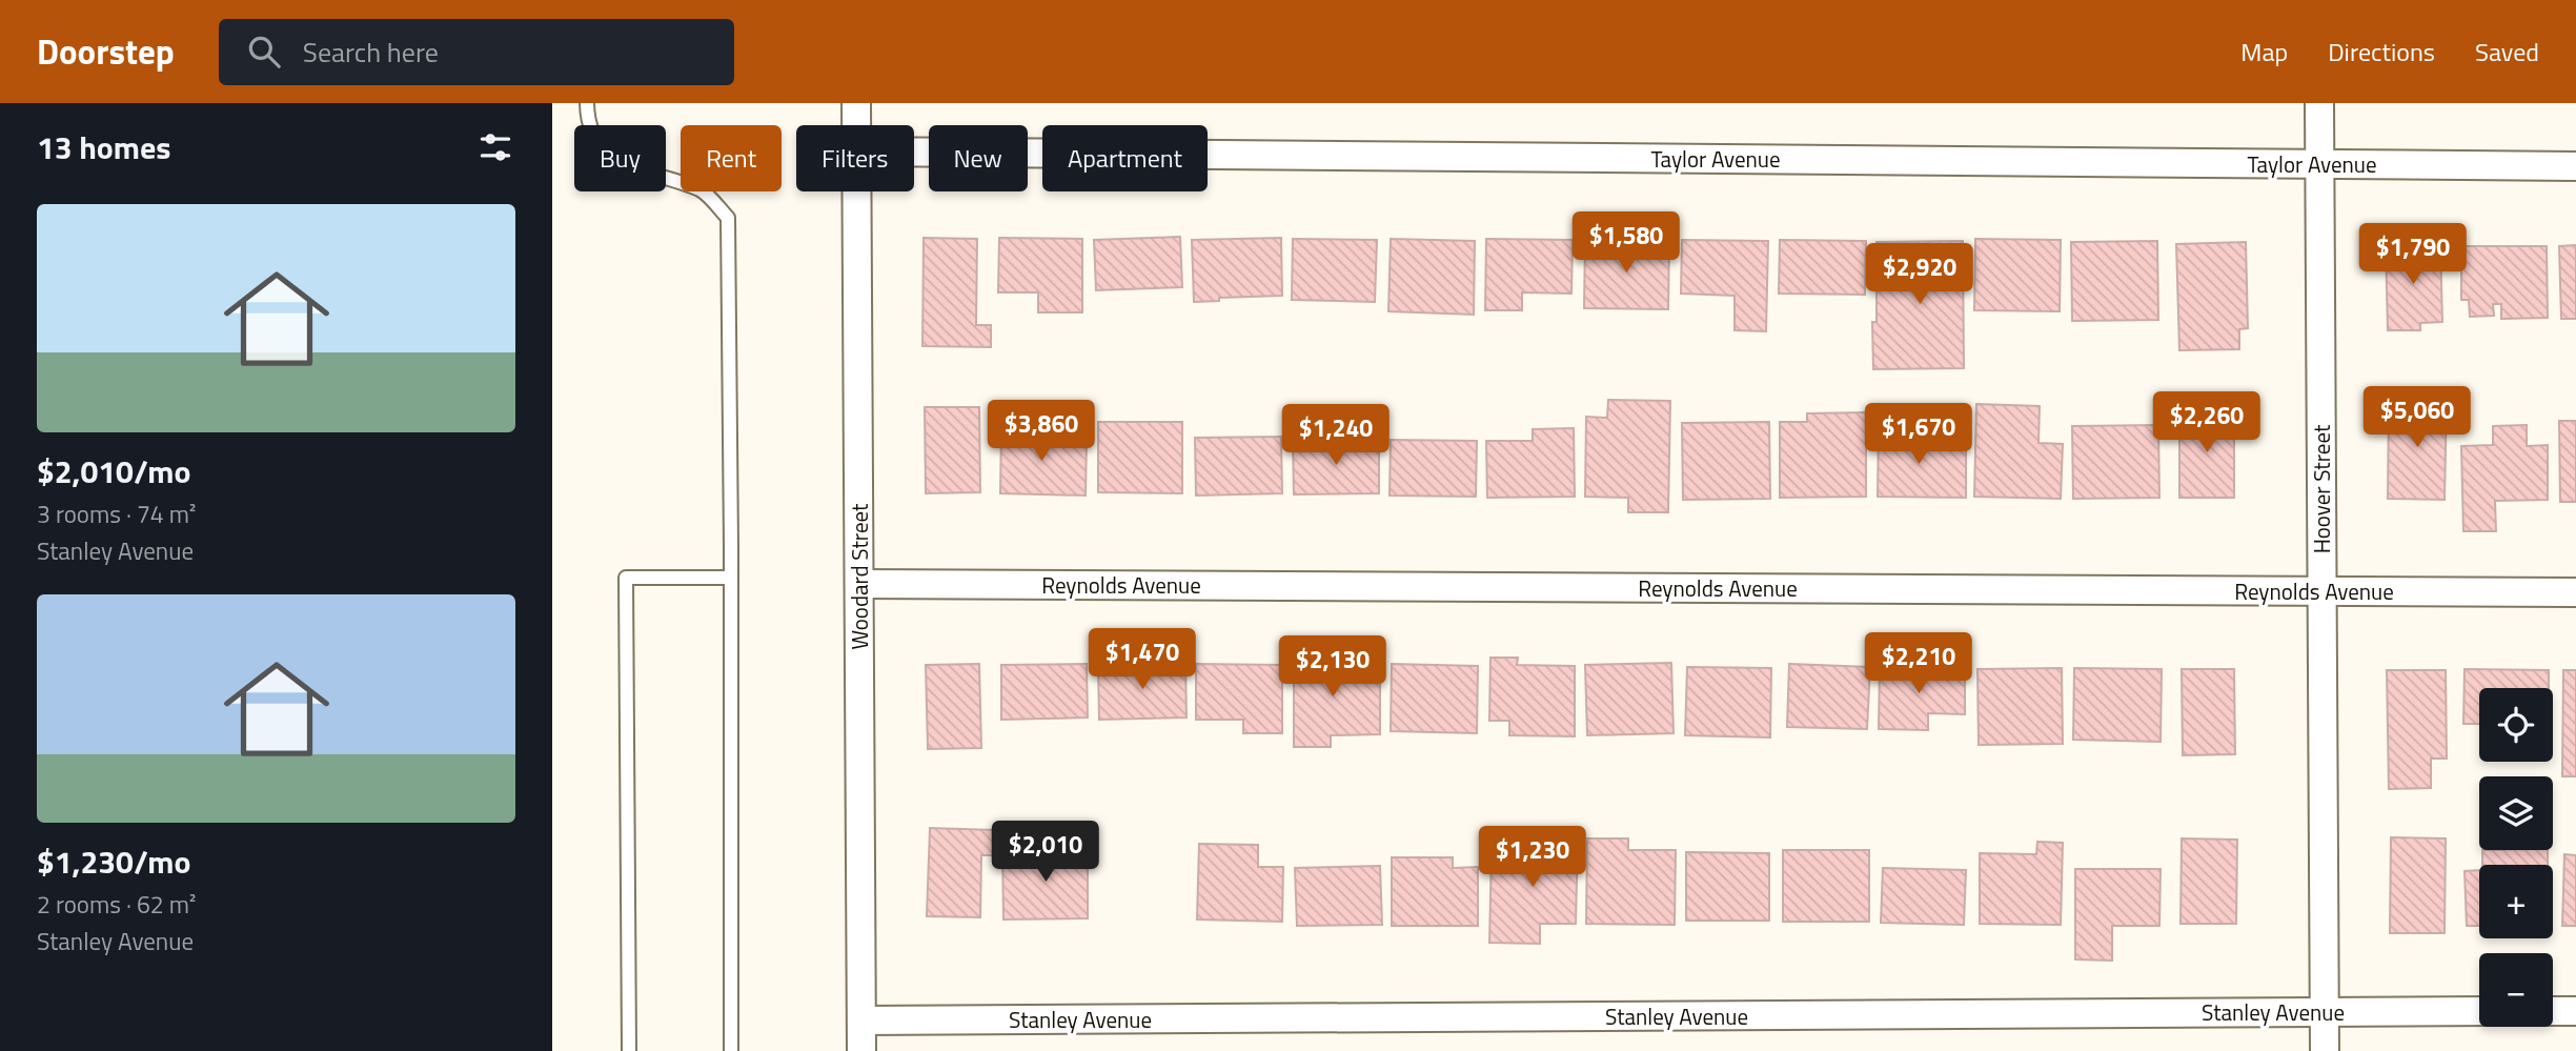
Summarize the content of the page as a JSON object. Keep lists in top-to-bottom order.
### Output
{
  "streets": {
    "street": [
      "Taylor Avenue",
      "Hoover Street",
      "Woodard Street",
      "Reynolds Avenue",
      "Stanley Avenue"
    ]
  },
  "crossings": [
    ["Taylor Avenue", "Hoover Street"],
    ["Hoover Street", "Reynolds Avenue"],
    ["Hoover Street", "Stanley Avenue"],
    ["Woodard Street", "Reynolds Avenue"],
    ["Woodard Street", "Stanley Avenue"]
  ],
  "page": {
    "header": "Doorstep",
    "search": "Search here",
    "nav": ["Map", "Directions", "Saved"],
    "heading": "13 homes",
    "chip": [
      "Buy",
      "Rent",
      "Filters",
      "New",
      "Apartment"
    ],
    "list": [
      {
        "name": "$2,010/mo",
        "note": "3 rooms · 74 m² · Stanley Avenue"
      },
      {
        "name": "$1,230/mo",
        "note": "2 rooms · 62 m² · Stanley Avenue"
      }
    ],
    "price": [
      "$1,580",
      "$1,790",
      "$2,920",
      "$5,060",
      "$2,260",
      "$3,860",
      "$1,670",
      "$1,240",
      "$1,470",
      "$2,210",
      "$2,130",
      "$2,010",
      "$1,230"
    ],
    "map_buttons": ["+", "−"]
  }
}
